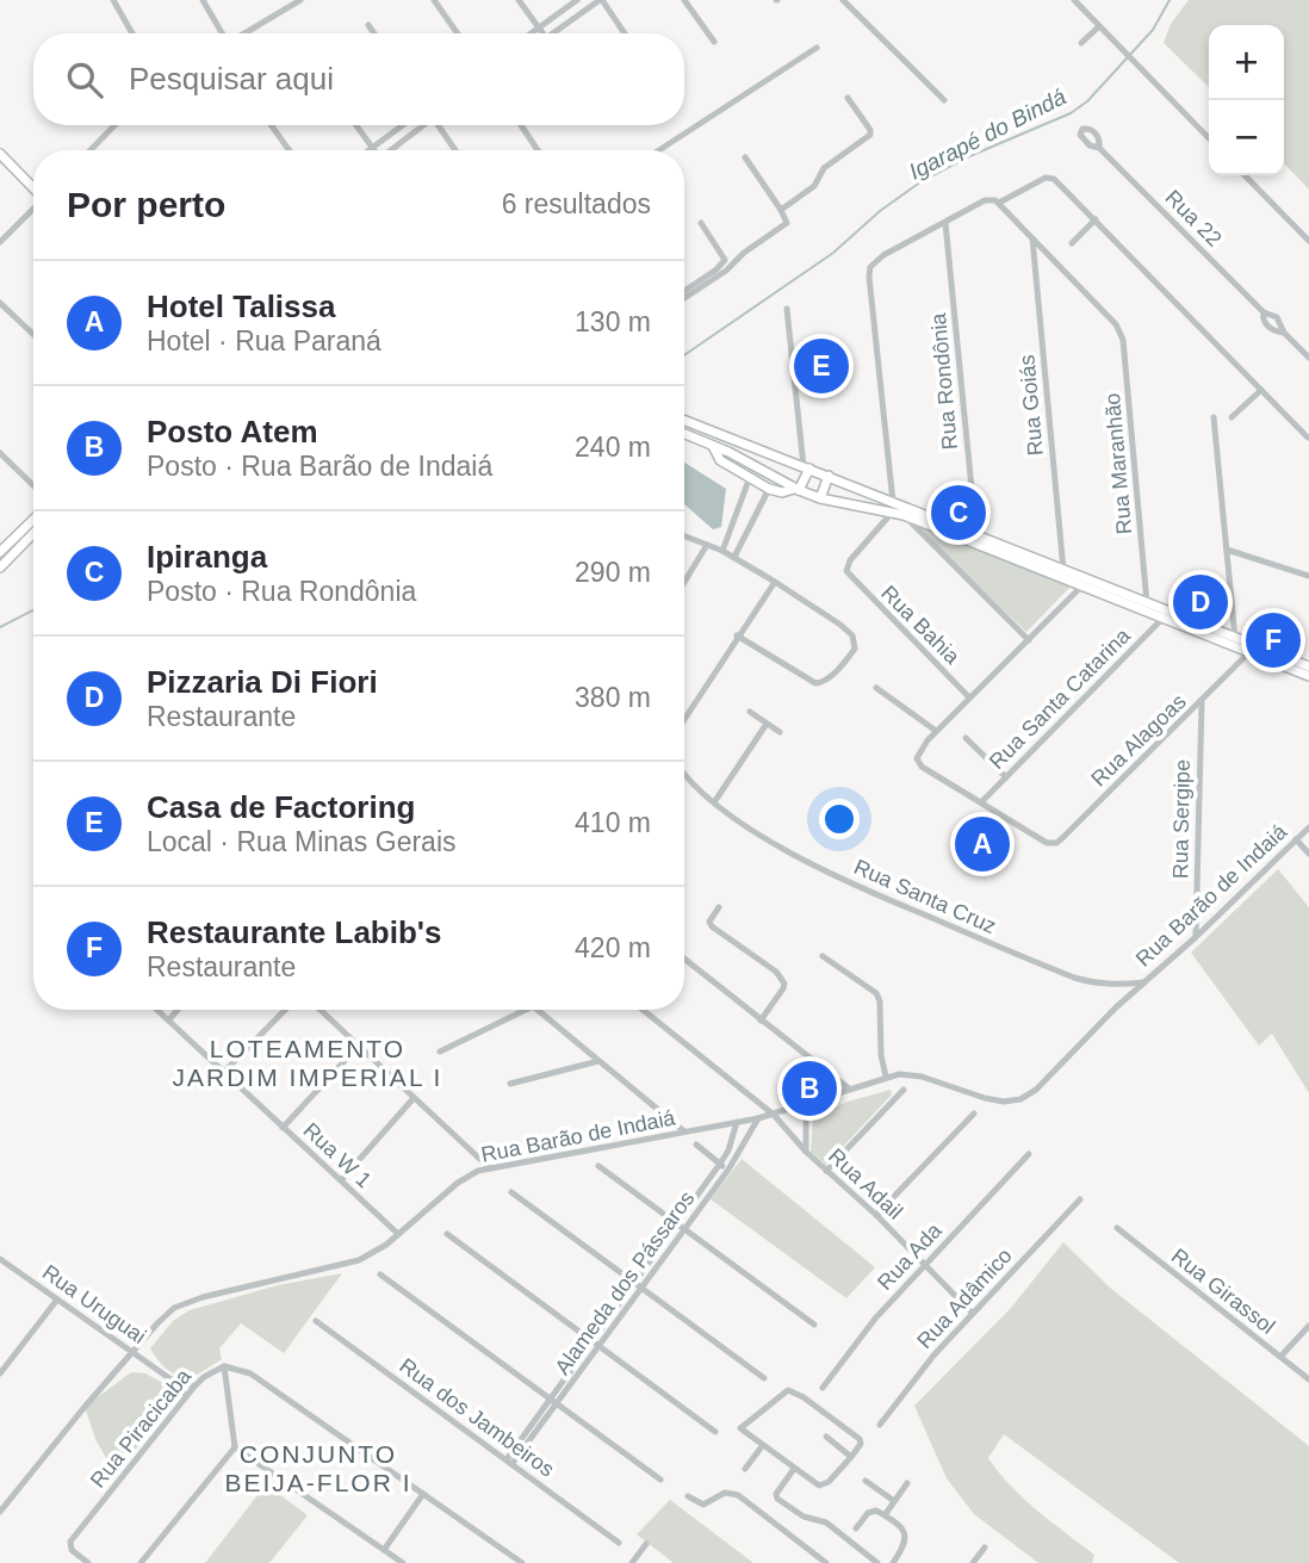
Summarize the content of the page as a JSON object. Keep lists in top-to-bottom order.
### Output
{
  "streets": {
    "street": [
      "Rua 22",
      "Rua Rondônia",
      "Rua Goiás",
      "Rua Maranhão",
      "Rua Bahia",
      "Rua Santa Catarina",
      "Rua Alagoas",
      "Rua Sergipe",
      "Rua Barão de Indaiá",
      "Rua Santa Cruz",
      "Rua W 1",
      "Rua Adail",
      "Rua Ada",
      "Alameda dos Pássaros",
      "Rua Girassol",
      "Rua Adâmico",
      "Rua Uruguai",
      "Rua dos Jambeiros",
      "Rua Piracicaba"
    ]
  },
  "crossings": [
    ["Rua Goiás", "Rua Maranhão"],
    ["Rua Santa Catarina", "Rua Alagoas"],
    ["Rua Alagoas", "Rua Sergipe"],
    ["Rua Sergipe", "Rua Barão de Indaiá"],
    ["Rua Barão de Indaiá", "Rua Santa Cruz"],
    ["Rua Barão de Indaiá", "Rua W 1"],
    ["Rua Barão de Indaiá", "Rua Adail"],
    ["Rua Barão de Indaiá", "Alameda dos Pássaros"],
    ["Rua Barão de Indaiá", "Rua Uruguai"],
    ["Rua Adail", "Rua Ada"],
    ["Rua Adail", "Rua Adâmico"],
    ["Alameda dos Pássaros", "Rua dos Jambeiros"],
    ["Rua Uruguai", "Rua Piracicaba"]
  ],
  "districts": ["LOTEAMENTO JARDIM IMPERIAL I", "CONJUNTO BEIJA-FLOR I"],
  "water": ["Igarapé do Bindá"],
  "page": {
    "map_buttons": ["+", "−"],
    "search": "Pesquisar aqui",
    "heading": ["Por perto", "6 resultados"],
    "list": [
      {
        "mark": "A",
        "name": "Hotel Talissa",
        "note": "Hotel · Rua Paraná",
        "value": "130 m"
      },
      {
        "mark": "B",
        "name": "Posto Atem",
        "note": "Posto · Rua Barão de Indaiá",
        "value": "240 m"
      },
      {
        "mark": "C",
        "name": "Ipiranga",
        "note": "Posto · Rua Rondônia",
        "value": "290 m"
      },
      {
        "mark": "D",
        "name": "Pizzaria Di Fiori",
        "note": "Restaurante",
        "value": "380 m"
      },
      {
        "mark": "E",
        "name": "Casa de Factoring",
        "note": "Local · Rua Minas Gerais",
        "value": "410 m"
      },
      {
        "mark": "F",
        "name": "Restaurante Labib's",
        "note": "Restaurante",
        "value": "420 m"
      }
    ],
    "pins": [
      "E",
      "C",
      "D",
      "F",
      "A",
      "B"
    ]
  }
}
